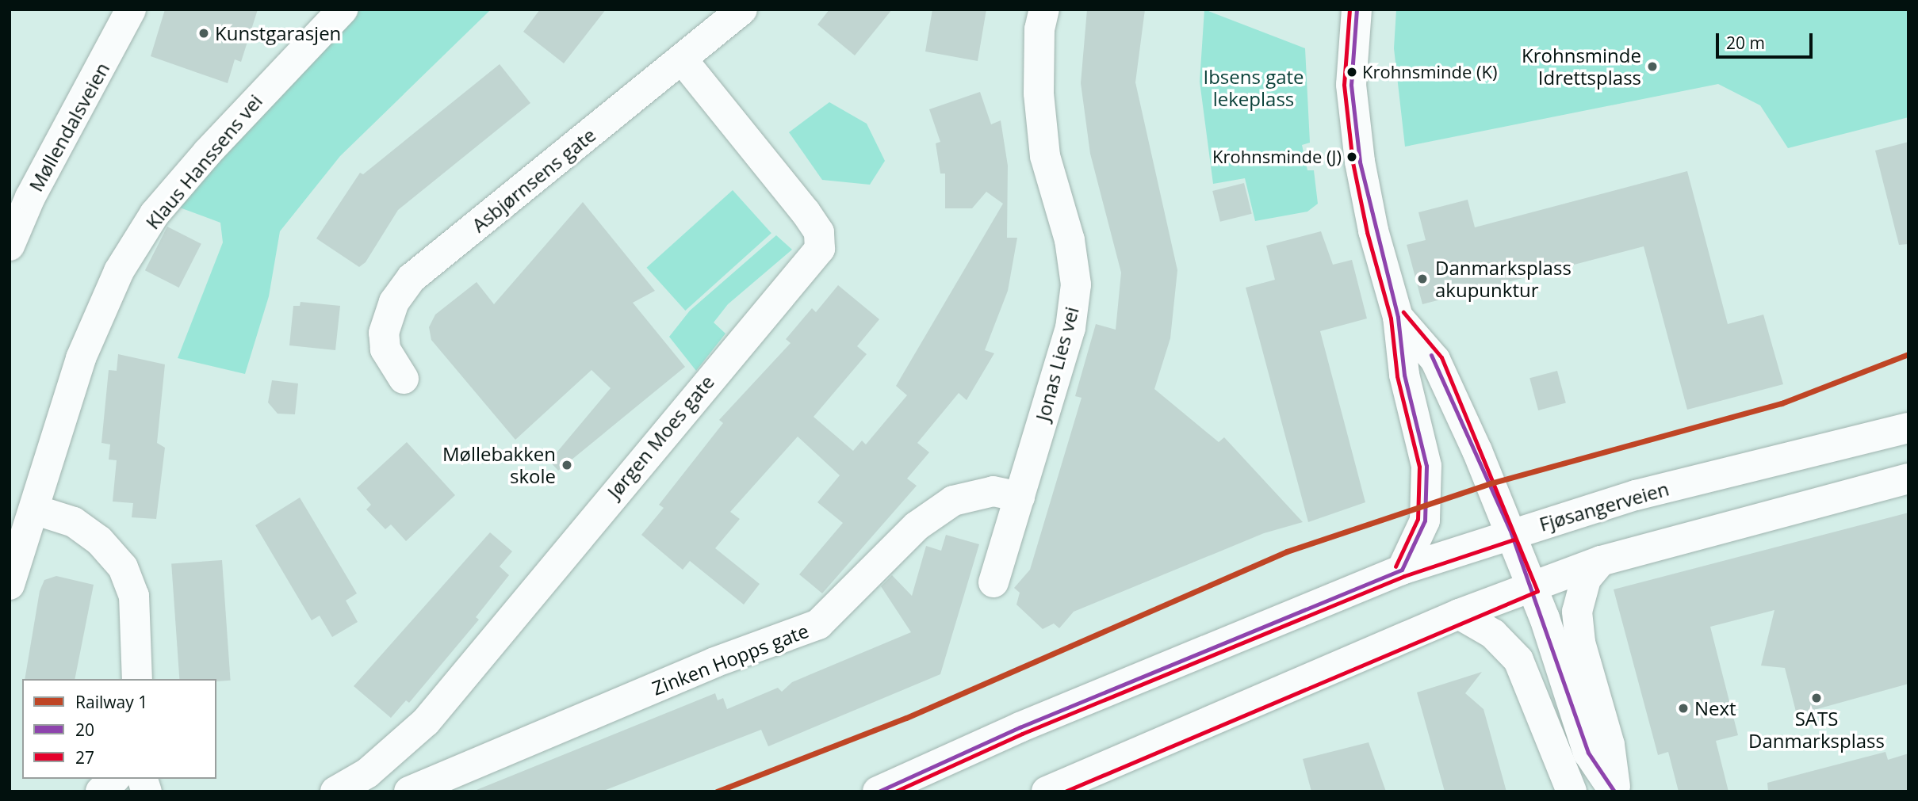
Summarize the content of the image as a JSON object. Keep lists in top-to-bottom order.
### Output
{
  "streets": {
    "main road": [
      "Møllendalsveien",
      "Klaus Hanssens vei",
      "Asbjørnsens gate",
      "Jonas Lies vei",
      "Jørgen Moes gate",
      "Fjøsangerveien",
      "Zinken Hopps gate"
    ]
  },
  "crossings": [
    ["Asbjørnsens gate", "Jørgen Moes gate"],
    ["Jonas Lies vei", "Zinken Hopps gate"]
  ],
  "parks": ["Ibsens gate lekeplass"],
  "places": [
    "Kunstgarasjen",
    "Krohnsminde Idrettsplass",
    "Krohnsminde (K)",
    "Krohnsminde (J)",
    "Danmarksplass akupunktur",
    "Møllebakken skole",
    "SATS Danmarksplass",
    "Next"
  ],
  "lines": ["transit line 20", "transit line 27", "rail line 1"],
  "legend": ["Railway 1", "20", "27"],
  "scale_bar": "20 m"
}
